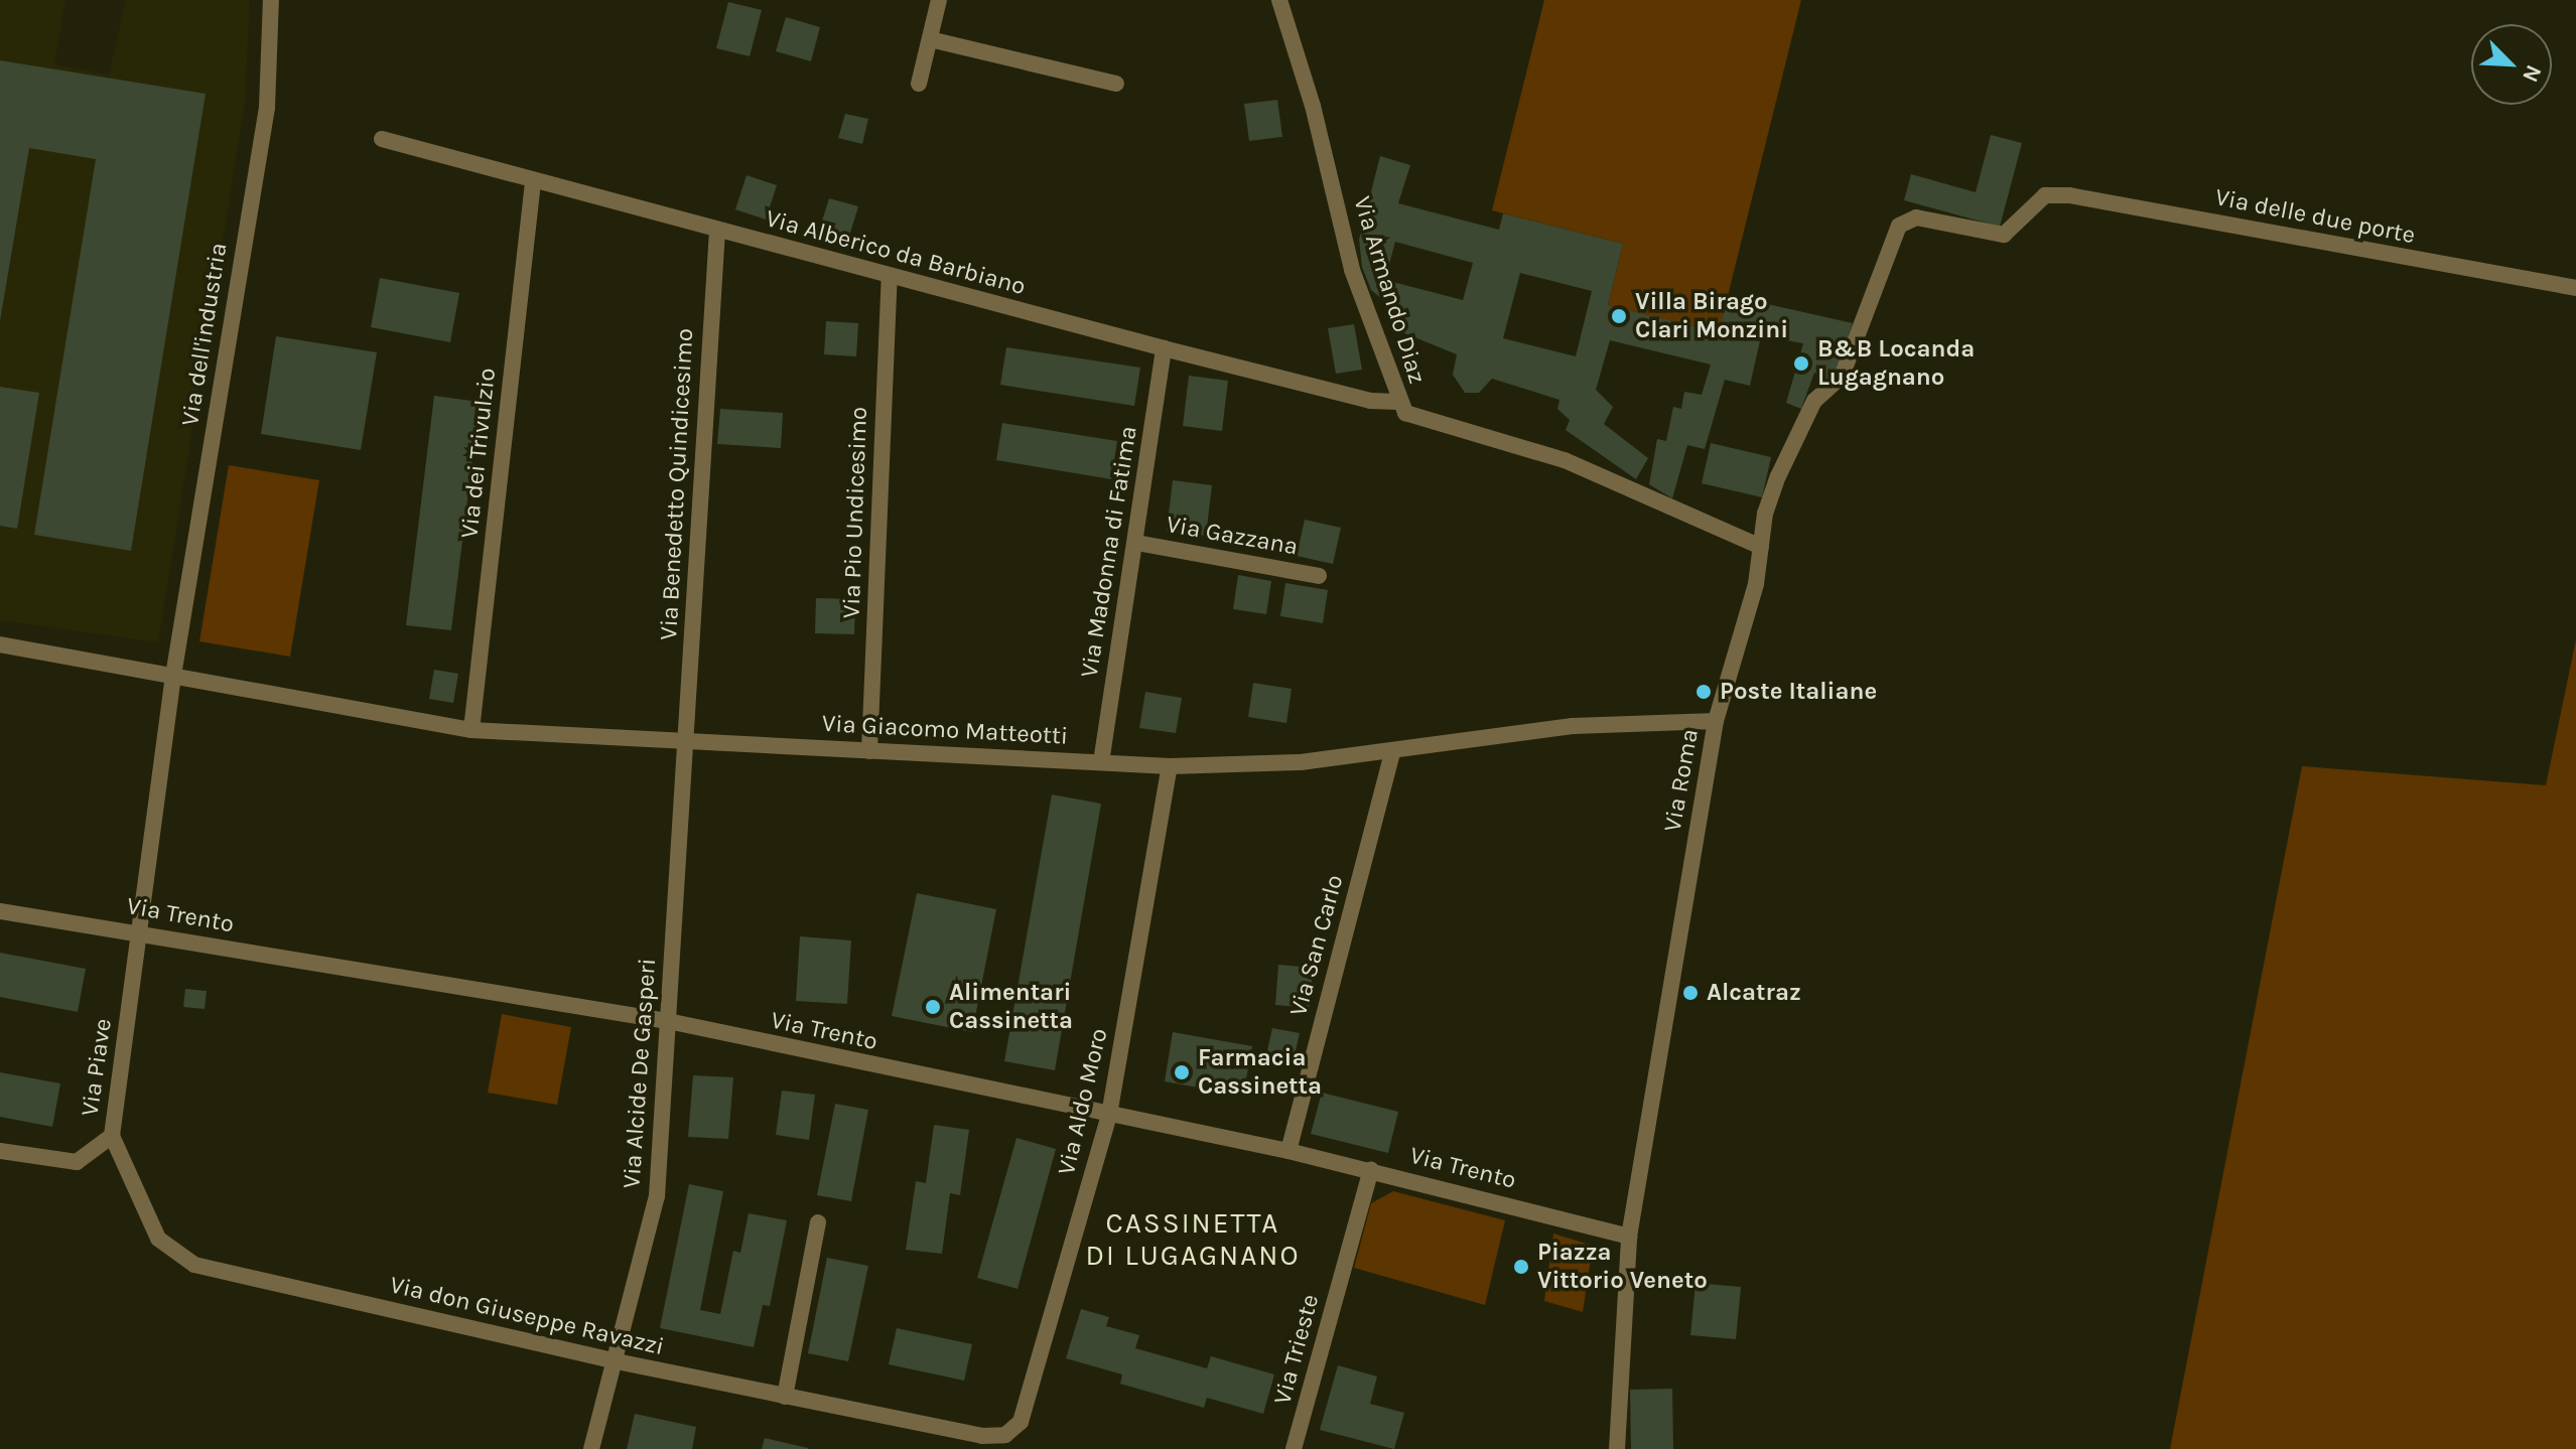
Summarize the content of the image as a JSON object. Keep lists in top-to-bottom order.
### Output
{
  "streets": {
    "street": [
      "Via delle due porte",
      "Via Alberico da Barbiano",
      "Via Armando Diaz",
      "Via dell'industria",
      "Via dei Trivulzio",
      "Via Benedetto Quindicesimo",
      "Via Pio Undicesimo",
      "Via Gazzana",
      "Via Madonna di Fatima",
      "Via Giacomo Matteotti",
      "Via Roma",
      "Via Trento",
      "Via San Carlo",
      "Via Piave",
      "Via Alcide De Gasperi",
      "Via Aldo Moro",
      "Via don Giuseppe Ravazzi",
      "Via Trieste"
    ]
  },
  "crossings": [
    ["Via delle due porte", "Via Roma"],
    ["Via Alberico da Barbiano", "Via Armando Diaz"],
    ["Via Alberico da Barbiano", "Via dei Trivulzio"],
    ["Via Alberico da Barbiano", "Via Benedetto Quindicesimo"],
    ["Via Alberico da Barbiano", "Via Pio Undicesimo"],
    ["Via Alberico da Barbiano", "Via Madonna di Fatima"],
    ["Via Armando Diaz", "Via Roma"],
    ["Via dell'industria", "Via Giacomo Matteotti"],
    ["Via dell'industria", "Via Trento"],
    ["Via dell'industria", "Via Piave"],
    ["Via dei Trivulzio", "Via Giacomo Matteotti"],
    ["Via Benedetto Quindicesimo", "Via Giacomo Matteotti"],
    ["Via Benedetto Quindicesimo", "Via Alcide De Gasperi"],
    ["Via Pio Undicesimo", "Via Giacomo Matteotti"],
    ["Via Gazzana", "Via Madonna di Fatima"],
    ["Via Madonna di Fatima", "Via Giacomo Matteotti"],
    ["Via Giacomo Matteotti", "Via Roma"],
    ["Via Giacomo Matteotti", "Via San Carlo"],
    ["Via Giacomo Matteotti", "Via Alcide De Gasperi"],
    ["Via Giacomo Matteotti", "Via Aldo Moro"],
    ["Via Roma", "Via Trento"],
    ["Via Trento", "Via San Carlo"],
    ["Via Trento", "Via Piave"],
    ["Via Trento", "Via Alcide De Gasperi"],
    ["Via Trento", "Via Aldo Moro"],
    ["Via Trento", "Via Trieste"],
    ["Via Piave", "Via don Giuseppe Ravazzi"],
    ["Via Alcide De Gasperi", "Via don Giuseppe Ravazzi"],
    ["Via Aldo Moro", "Via don Giuseppe Ravazzi"]
  ],
  "districts": ["CASSINETTA DI LUGAGNANO"],
  "places": [
    "Villa Birago Clari Monzini",
    "B&B Locanda Lugagnano",
    "Poste Italiane",
    "Alcatraz",
    "Alimentari Cassinetta",
    "Farmacia Cassinetta",
    "Piazza Vittorio Veneto"
  ],
  "north": "bottom right"
}
